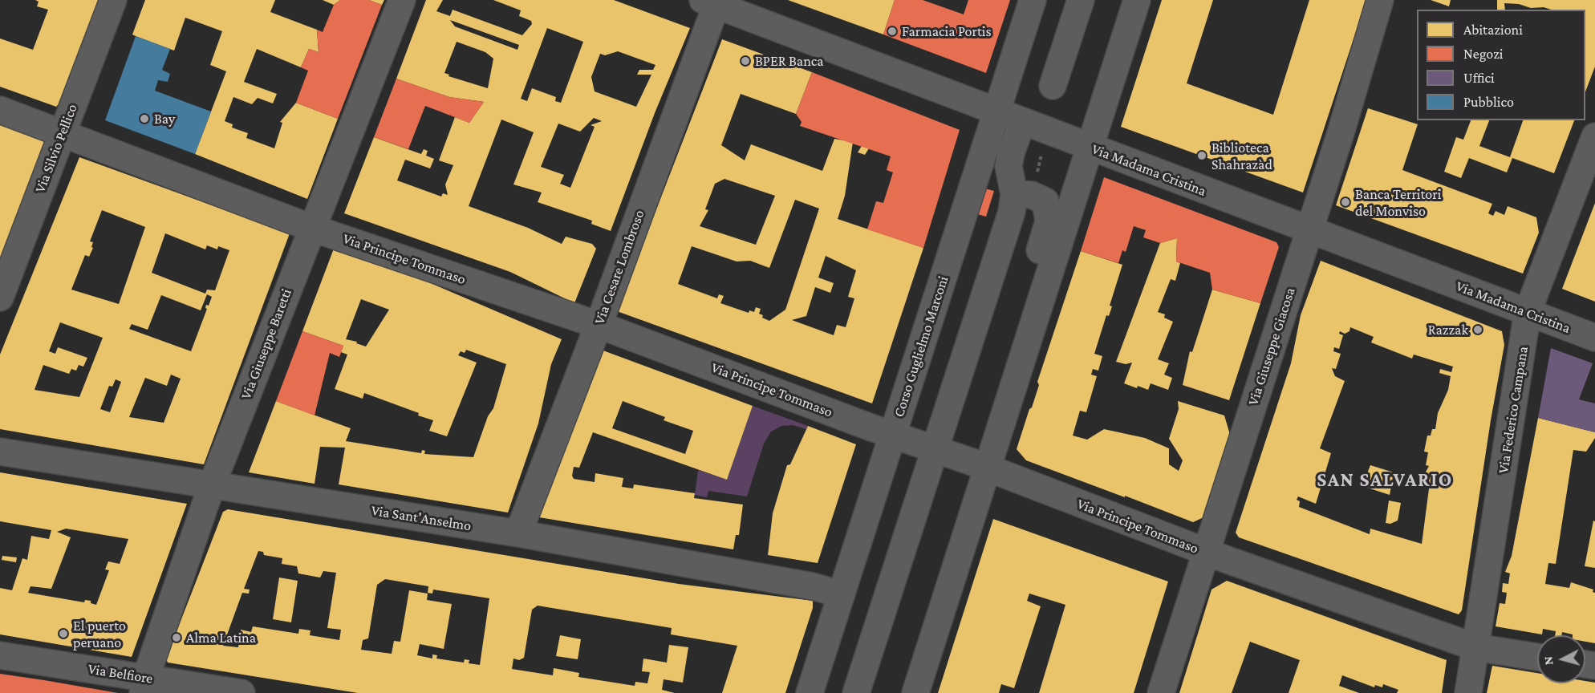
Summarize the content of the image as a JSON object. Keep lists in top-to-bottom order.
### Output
{
  "streets": {
    "street": [
      "Via Silvio Pellico",
      "Via Madama Cristina",
      "Via Principe Tommaso",
      "Via Cesare Lombroso",
      "Via Giuseppe Baretti",
      "Corso Guglielmo Marconi",
      "Via Giuseppe Giacosa",
      "Via Federico Campana",
      "Via Sant'Anselmo",
      "Via Belfiore"
    ]
  },
  "crossings": [
    ["Via Silvio Pellico", "Via Principe Tommaso"],
    ["Via Madama Cristina", "Via Cesare Lombroso"],
    ["Via Madama Cristina", "Corso Guglielmo Marconi"],
    ["Via Madama Cristina", "Via Giuseppe Giacosa"],
    ["Via Madama Cristina", "Via Federico Campana"],
    ["Via Principe Tommaso", "Via Cesare Lombroso"],
    ["Via Principe Tommaso", "Via Giuseppe Baretti"],
    ["Via Principe Tommaso", "Corso Guglielmo Marconi"],
    ["Via Principe Tommaso", "Via Giuseppe Giacosa"],
    ["Via Principe Tommaso", "Via Federico Campana"],
    ["Via Cesare Lombroso", "Via Sant'Anselmo"],
    ["Via Giuseppe Baretti", "Via Sant'Anselmo"],
    ["Via Giuseppe Baretti", "Via Belfiore"],
    ["Corso Guglielmo Marconi", "Via Sant'Anselmo"]
  ],
  "districts": ["SAN SALVARIO"],
  "places": [
    "Farmacia Portis",
    "BPER Banca",
    "Bay",
    "Biblioteca Shahrazàd",
    "Banca Territori del Monviso",
    "Razzak",
    "El puerto peruano",
    "Alma Latina"
  ],
  "legend": [
    "Abitazioni",
    "Negozi",
    "Uffici",
    "Pubblico"
  ],
  "north": "left"
}
